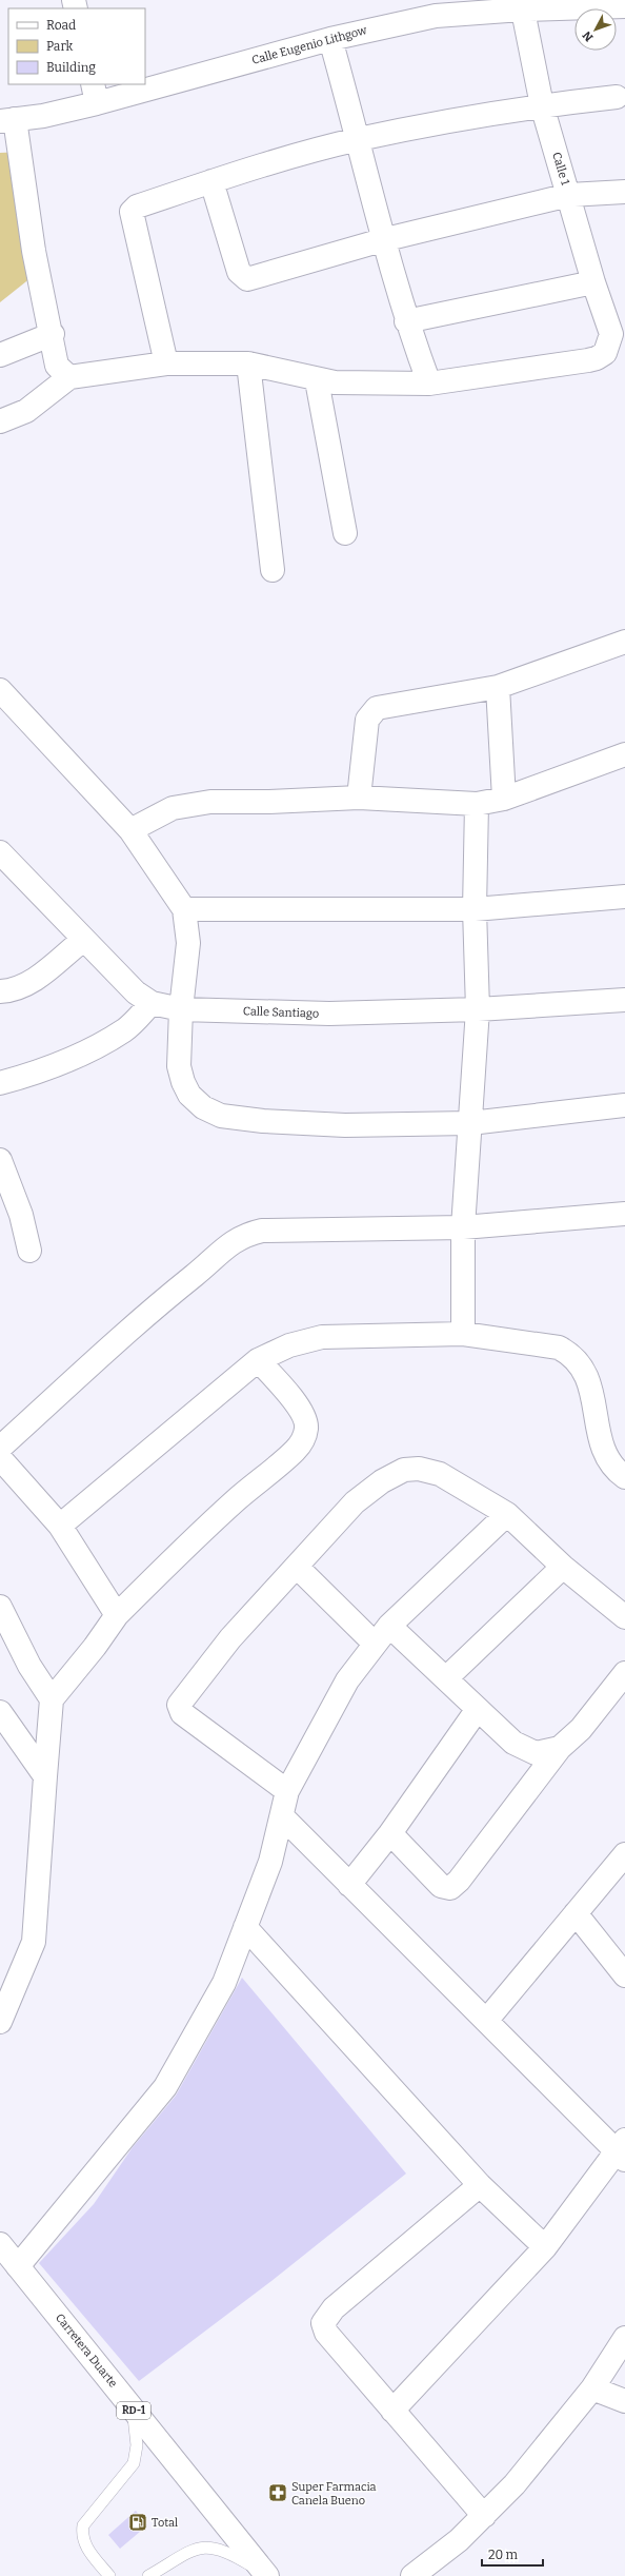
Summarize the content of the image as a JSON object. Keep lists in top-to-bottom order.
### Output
{
  "streets": {
    "street": [
      "Calle Eugenio Lithgow",
      "Calle 1",
      "Calle Santiago",
      "Carretera Duarte",
      "RD-1"
    ]
  },
  "crossings": [
    ["Calle Eugenio Lithgow", "Calle 1"]
  ],
  "places": {
    "pharmacy": ["Super Farmacia Canela Bueno"],
    "fuel station": ["Total"]
  },
  "legend": ["Road", "Park", "Building"],
  "scale_bar": "20 m",
  "north": "bottom left"
}
